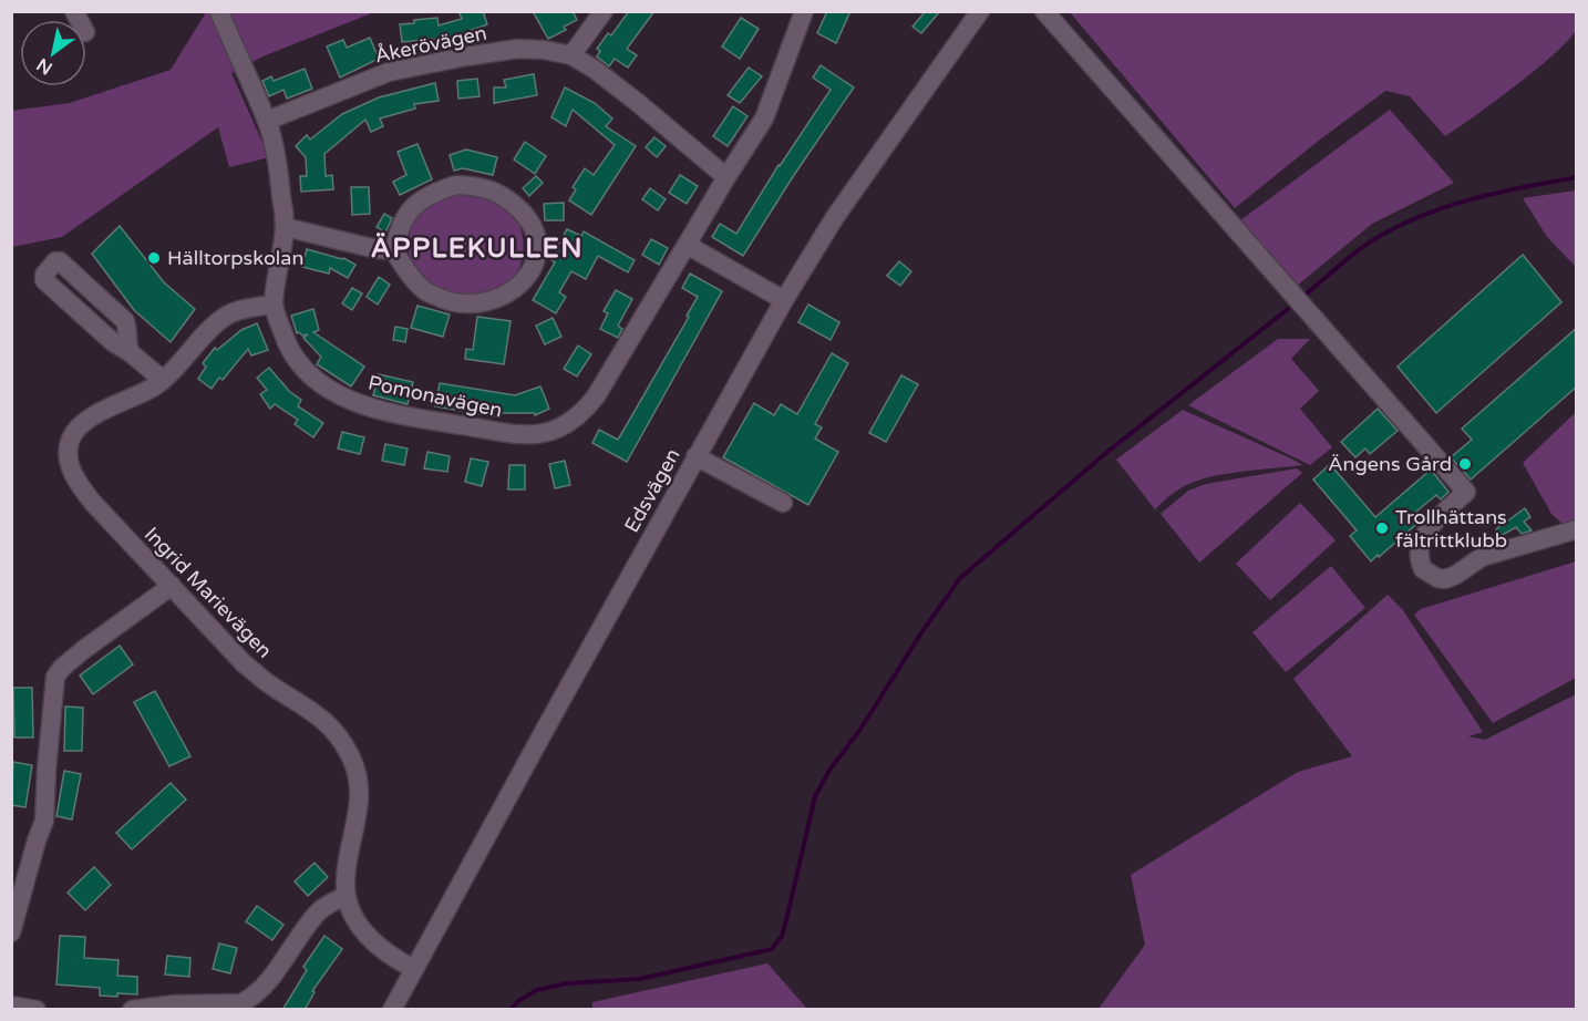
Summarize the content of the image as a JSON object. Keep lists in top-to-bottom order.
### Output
{
  "streets": {
    "street": [
      "Åkerövägen",
      "Pomonavägen",
      "Edsvägen",
      "Ingrid Marievägen"
    ]
  },
  "crossings": [
    ["Åkerövägen", "Pomonavägen"],
    ["Pomonavägen", "Ingrid Marievägen"],
    ["Edsvägen", "Ingrid Marievägen"]
  ],
  "districts": ["ÄPPLEKULLEN"],
  "places": ["Hälltorpskolan", "Ängens Gård", "Trollhättans fältrittklubb"],
  "north": "bottom left"
}
